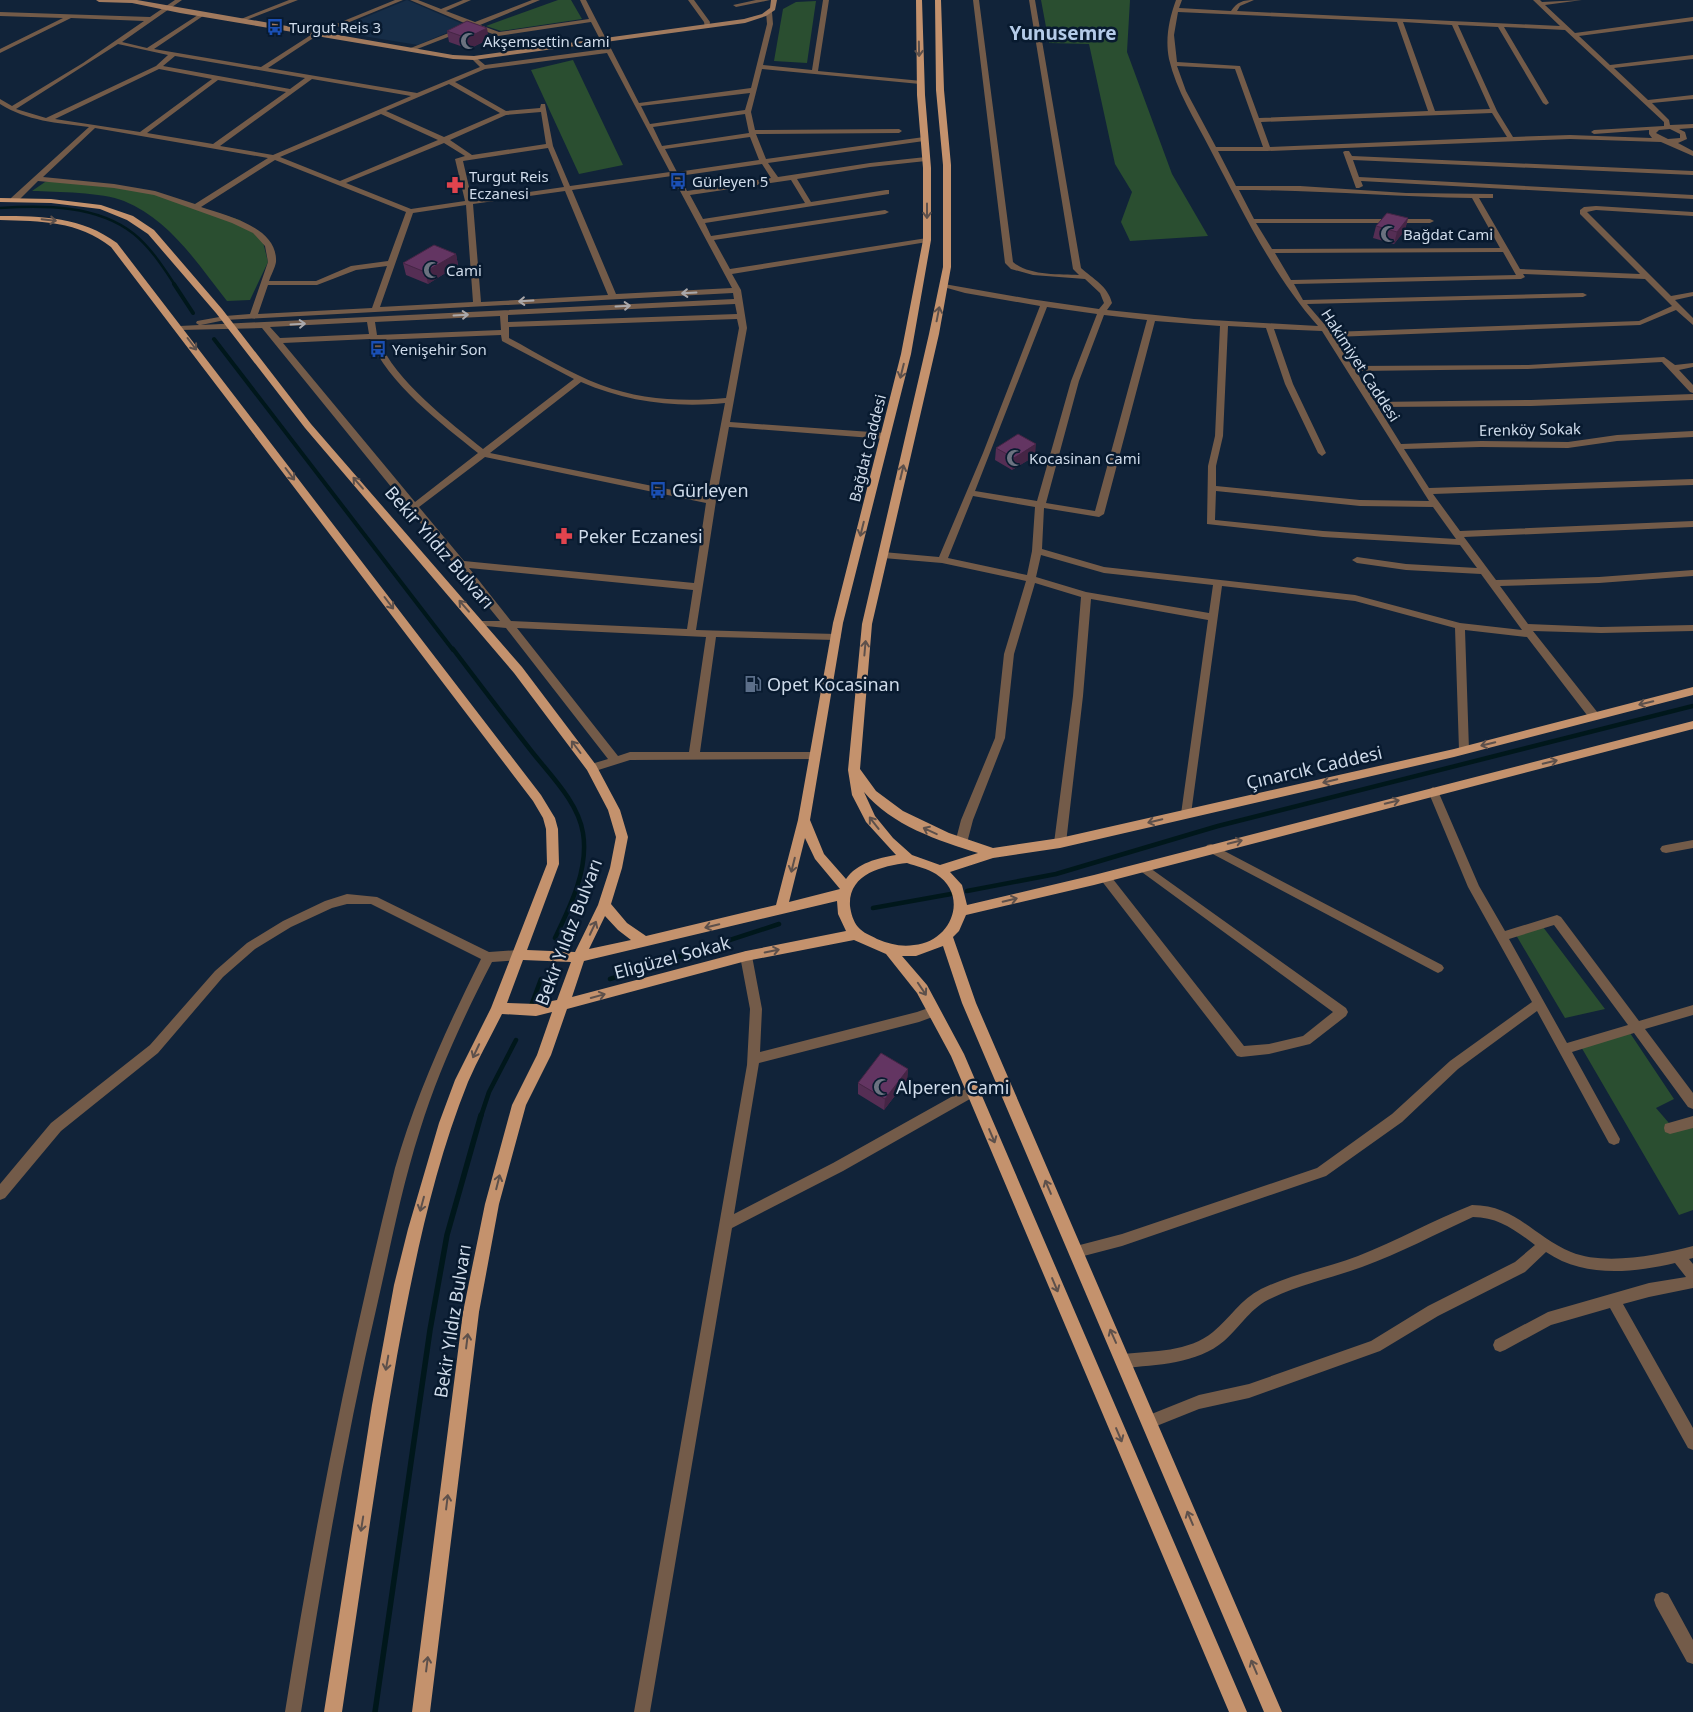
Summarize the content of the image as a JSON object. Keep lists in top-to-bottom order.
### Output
{
  "streets": {
    "main road": [
      "Bağdat Caddesi",
      "Bekir Yıldız Bulvarı",
      "Çınarcık Caddesi",
      "Eligüzel Sokak"
    ],
    "street": ["Hakimiyet Caddesi", "Erenköy Sokak"]
  },
  "crossings": [
    ["Hakimiyet Caddesi", "Erenköy Sokak"],
    ["Hakimiyet Caddesi", "Çınarcık Caddesi"],
    ["Bağdat Caddesi", "Eligüzel Sokak"],
    ["Bekir Yıldız Bulvarı", "Eligüzel Sokak"],
    ["Çınarcık Caddesi", "Eligüzel Sokak"]
  ],
  "districts": ["Yunusemre"],
  "places": {
    "bus stop": [
      "Turgut Reis 3",
      "Gürleyen 5",
      "Yenişehir Son",
      "Gürleyen"
    ],
    "mosque": [
      "Akşemsettin Cami",
      "Bağdat Cami",
      "Cami",
      "Kocasinan Cami",
      "Alperen Cami"
    ],
    "pharmacy": ["Turgut Reis Eczanesi", "Peker Eczanesi"],
    "fuel station": ["Opet Kocasinan"]
  }
}
